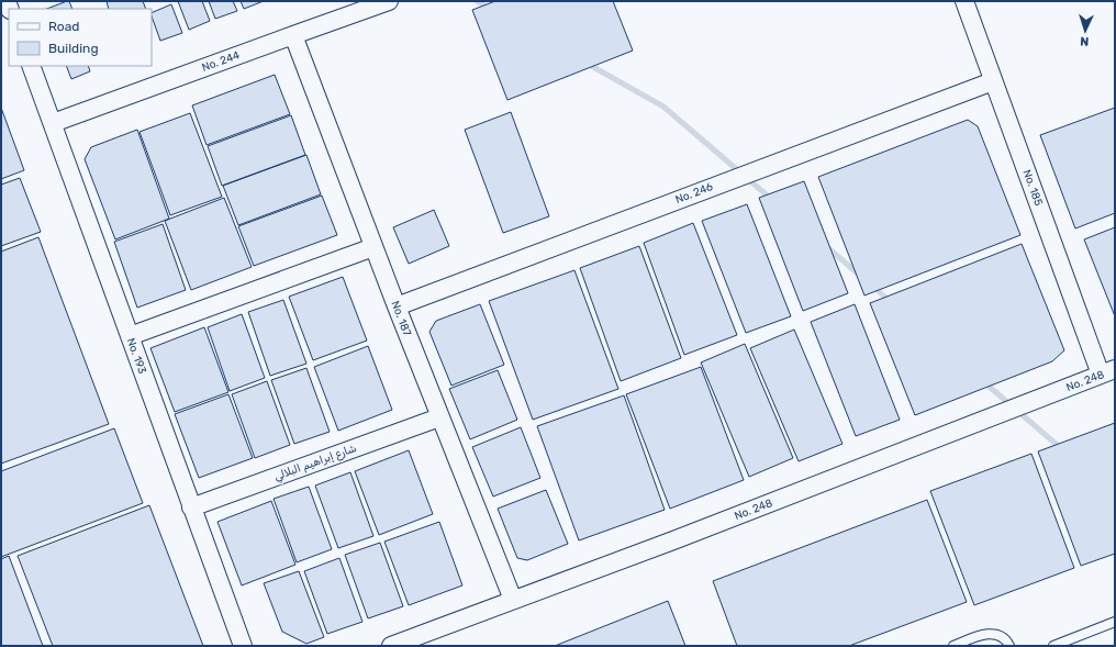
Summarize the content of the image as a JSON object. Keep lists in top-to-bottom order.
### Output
{
  "streets": {
    "street": [
      "No. 244",
      "No. 185",
      "No. 246",
      "No. 187",
      "No. 193",
      "No. 248",
      "شارع إبراهيم البلالي"
    ]
  },
  "crossings": [
    ["No. 244", "No. 187"],
    ["No. 244", "No. 193"],
    ["No. 185", "No. 246"],
    ["No. 185", "No. 248"],
    ["No. 246", "No. 187"],
    ["No. 187", "No. 248"],
    ["No. 187", "شارع إبراهيم البلالي"],
    ["No. 193", "شارع إبراهيم البلالي"]
  ],
  "legend": ["Road", "Building"],
  "north": "bottom"
}
